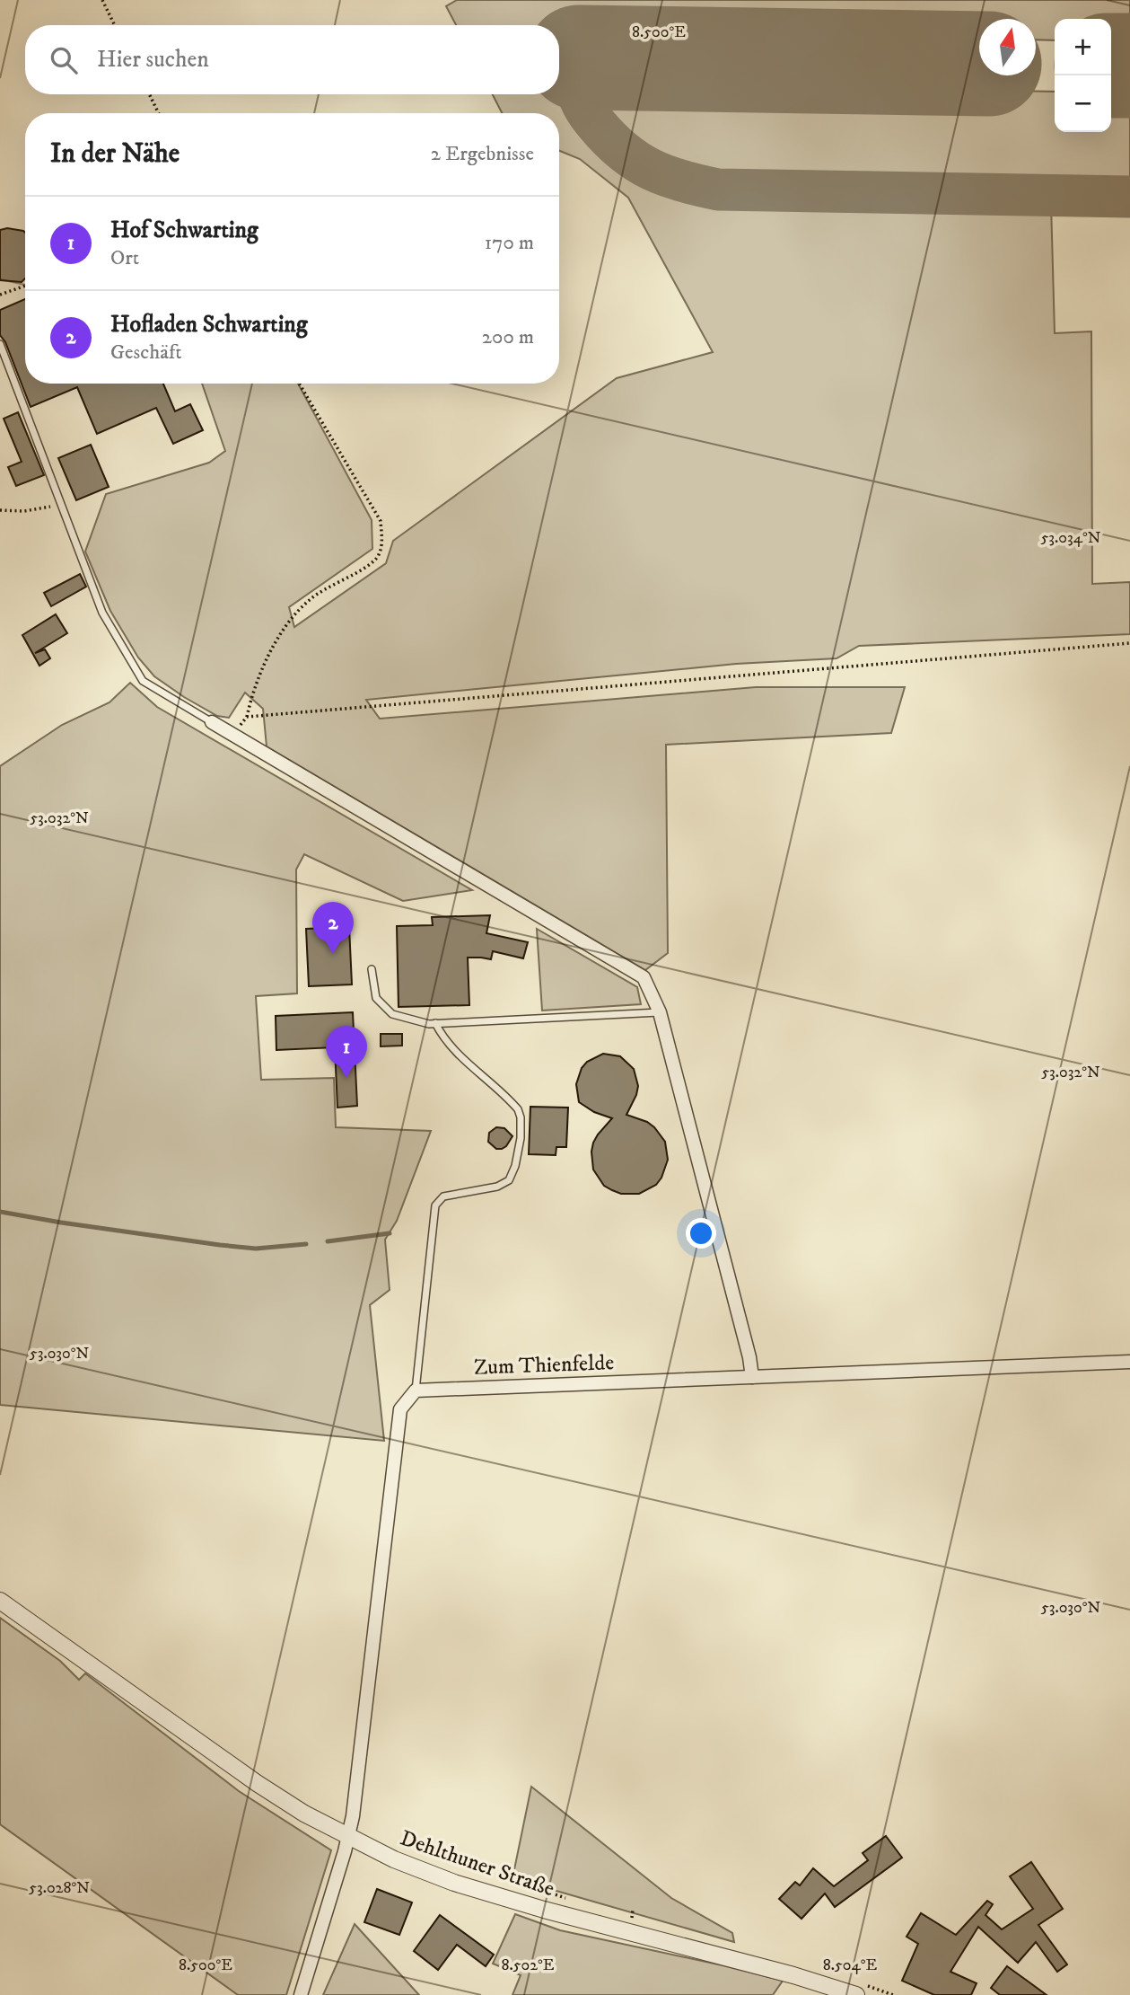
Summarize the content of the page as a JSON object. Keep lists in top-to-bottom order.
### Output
{
  "streets": {
    "street": ["Zum Thienfelde", "Dehlthuner Straße"]
  },
  "north": "top",
  "page": {
    "map_buttons": ["+", "−"],
    "search": "Hier suchen",
    "heading": ["In der Nähe", "2 Ergebnisse"],
    "list": [
      {
        "mark": "1",
        "name": "Hof Schwarting",
        "note": "Ort",
        "value": "170 m"
      },
      {
        "mark": "2",
        "name": "Hofladen Schwarting",
        "note": "Geschäft",
        "value": "200 m"
      }
    ],
    "pins": ["2", "1"]
  },
  "coordinates": [
    "8.500°E",
    "53.034°N",
    "53.032°N",
    "53.030°N",
    "53.028°N",
    "8.502°E",
    "8.504°E"
  ]
}
